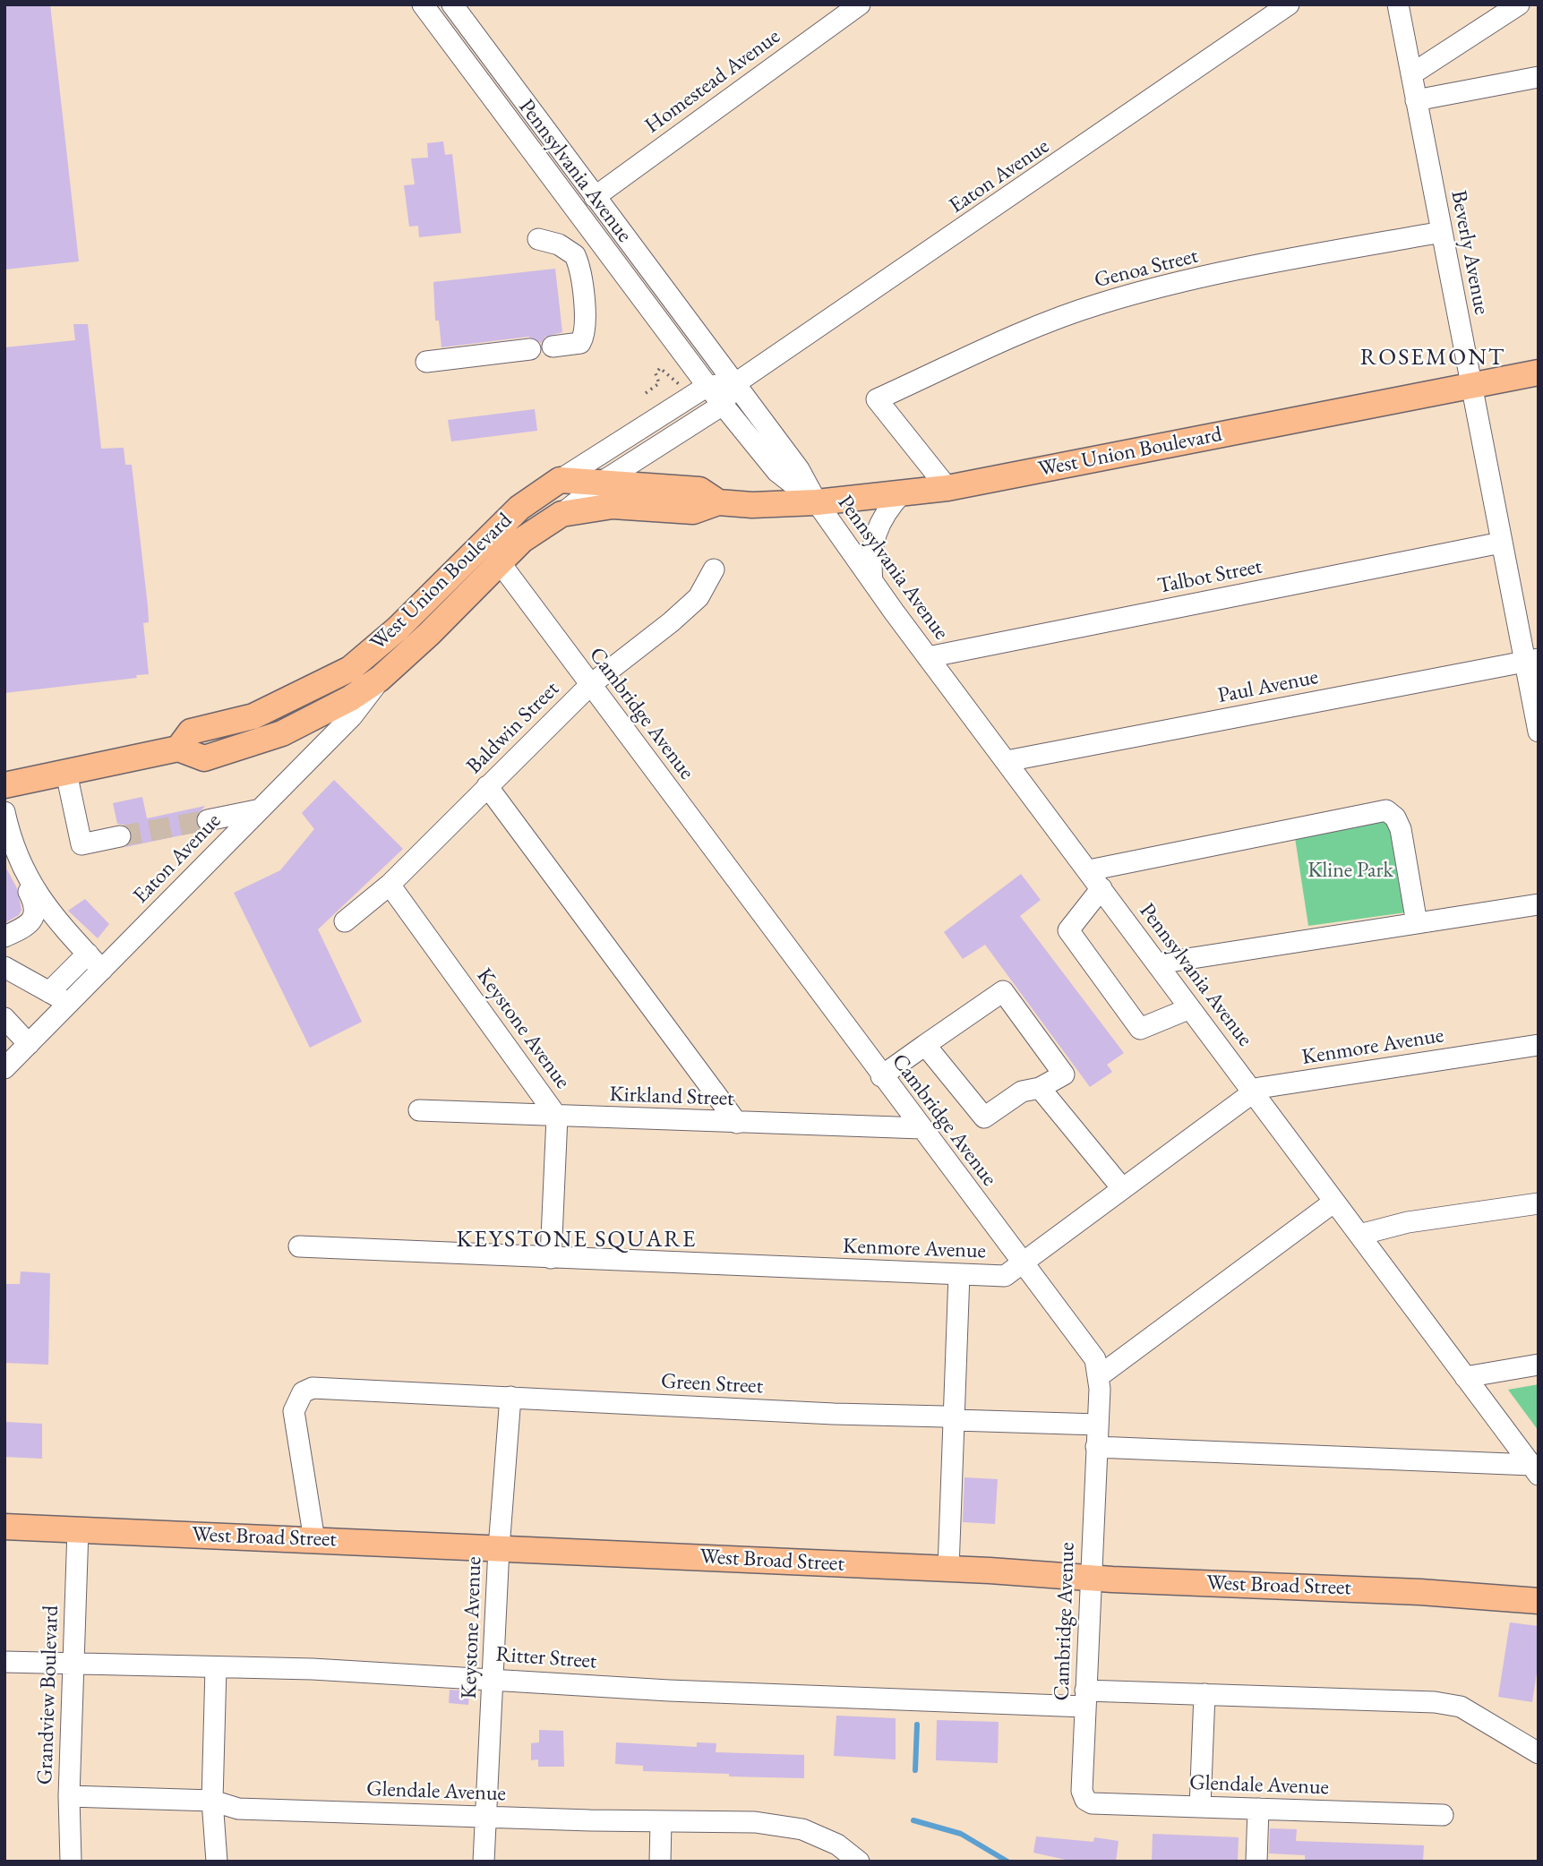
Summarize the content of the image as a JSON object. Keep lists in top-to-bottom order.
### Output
{
  "streets": {
    "main road": ["West Union Boulevard", "West Broad Street"],
    "street": [
      "Homestead Avenue",
      "Pennsylvania Avenue",
      "Eaton Avenue",
      "Beverly Avenue",
      "Genoa Street",
      "Talbot Street",
      "Paul Avenue",
      "Cambridge Avenue",
      "Baldwin Street",
      "Keystone Avenue",
      "Kenmore Avenue",
      "Kirkland Street",
      "Green Street",
      "Ritter Street",
      "Grandview Boulevard",
      "Glendale Avenue"
    ]
  },
  "crossings": [
    ["Homestead Avenue", "Pennsylvania Avenue"],
    ["Pennsylvania Avenue", "Eaton Avenue"],
    ["Pennsylvania Avenue", "West Union Boulevard"],
    ["Pennsylvania Avenue", "Talbot Street"],
    ["Pennsylvania Avenue", "Paul Avenue"],
    ["Pennsylvania Avenue", "Kenmore Avenue"],
    ["Eaton Avenue", "West Union Boulevard"],
    ["Beverly Avenue", "Genoa Street"],
    ["Beverly Avenue", "West Union Boulevard"],
    ["Beverly Avenue", "Talbot Street"],
    ["Beverly Avenue", "Paul Avenue"],
    ["Genoa Street", "West Union Boulevard"],
    ["West Union Boulevard", "Cambridge Avenue"],
    ["Cambridge Avenue", "Baldwin Street"],
    ["Cambridge Avenue", "Kenmore Avenue"],
    ["Cambridge Avenue", "Kirkland Street"],
    ["Cambridge Avenue", "Green Street"],
    ["Cambridge Avenue", "West Broad Street"],
    ["Cambridge Avenue", "Ritter Street"],
    ["Cambridge Avenue", "Glendale Avenue"],
    ["Baldwin Street", "Keystone Avenue"],
    ["Keystone Avenue", "Kenmore Avenue"],
    ["Keystone Avenue", "Kirkland Street"],
    ["Keystone Avenue", "Green Street"],
    ["Keystone Avenue", "West Broad Street"],
    ["Keystone Avenue", "Ritter Street"],
    ["Keystone Avenue", "Glendale Avenue"],
    ["Green Street", "West Broad Street"],
    ["West Broad Street", "Grandview Boulevard"],
    ["Ritter Street", "Grandview Boulevard"],
    ["Grandview Boulevard", "Glendale Avenue"]
  ],
  "districts": ["ROSEMONT", "KEYSTONE SQUARE"],
  "parks": ["Kline Park"]
}
